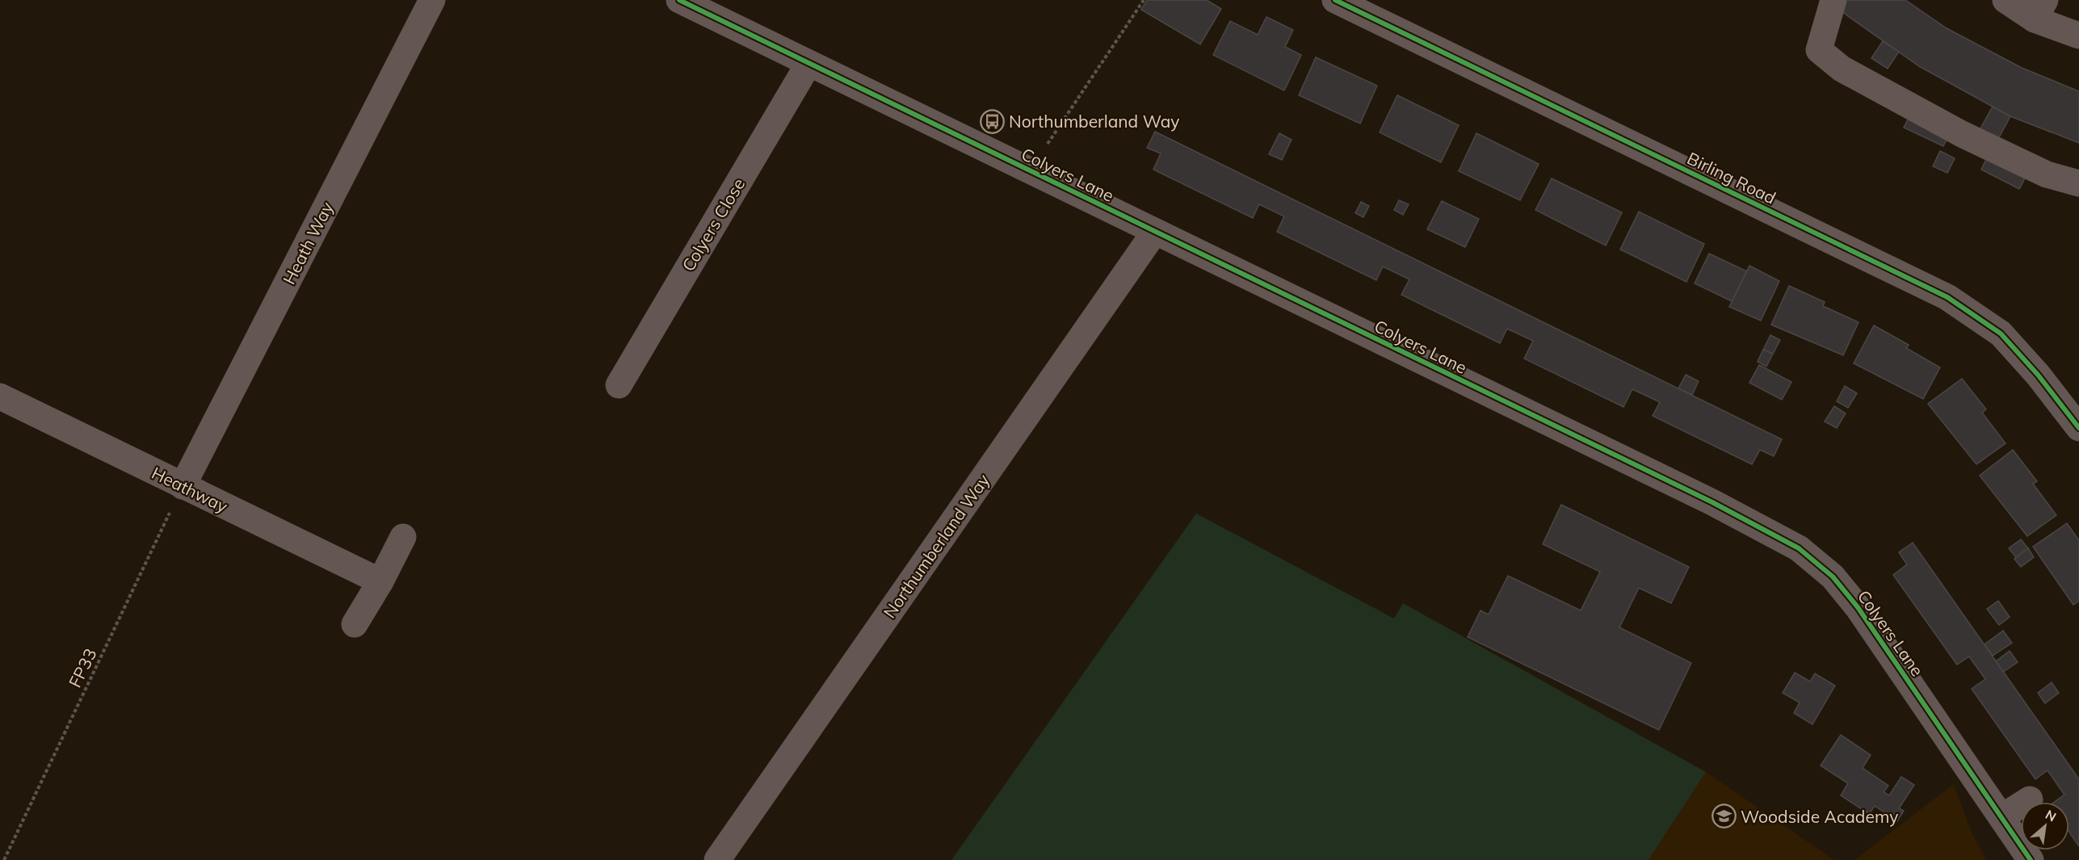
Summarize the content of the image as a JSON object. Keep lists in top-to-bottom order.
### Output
{
  "streets": {
    "street": [
      "Colyers Lane",
      "Birling Road",
      "Colyers Close",
      "Heath Way",
      "Heathway",
      "Northumberland Way"
    ],
    "path": ["FP33"]
  },
  "crossings": [
    ["Colyers Lane", "Colyers Close"],
    ["Colyers Lane", "Northumberland Way"],
    ["Heath Way", "Heathway"],
    ["Heath Way", "FP33"],
    ["Heathway", "FP33"]
  ],
  "places": {
    "bus stop": ["Northumberland Way"],
    "school or university": ["Woodside Academy"]
  },
  "north": "top right"
}
